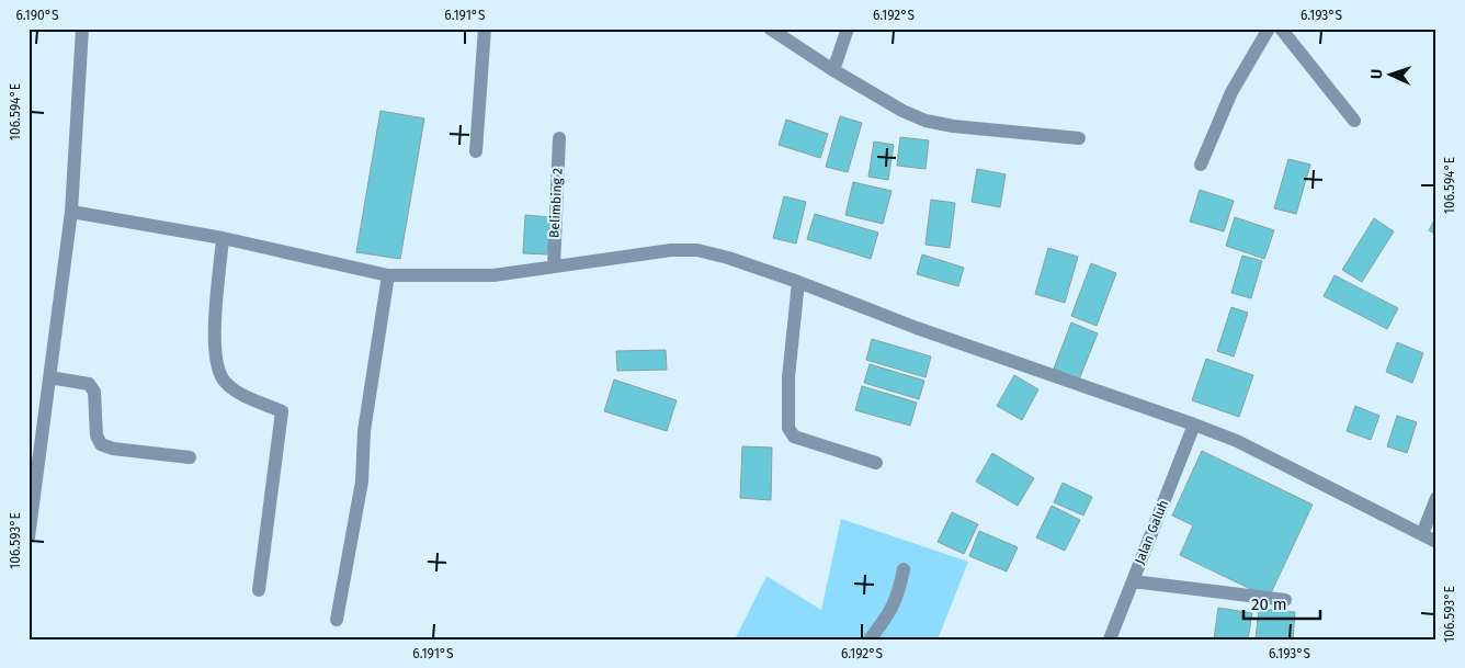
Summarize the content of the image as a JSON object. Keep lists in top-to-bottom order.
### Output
{
  "streets": {
    "street": ["Belimbing 2", "Jalan Galuh"]
  },
  "scale_bar": "20 m",
  "north": "left",
  "coordinates": [
    "6.190°S",
    "6.191°S",
    "6.192°S",
    "6.193°S",
    "106.594°E",
    "106.593°E"
  ]
}
